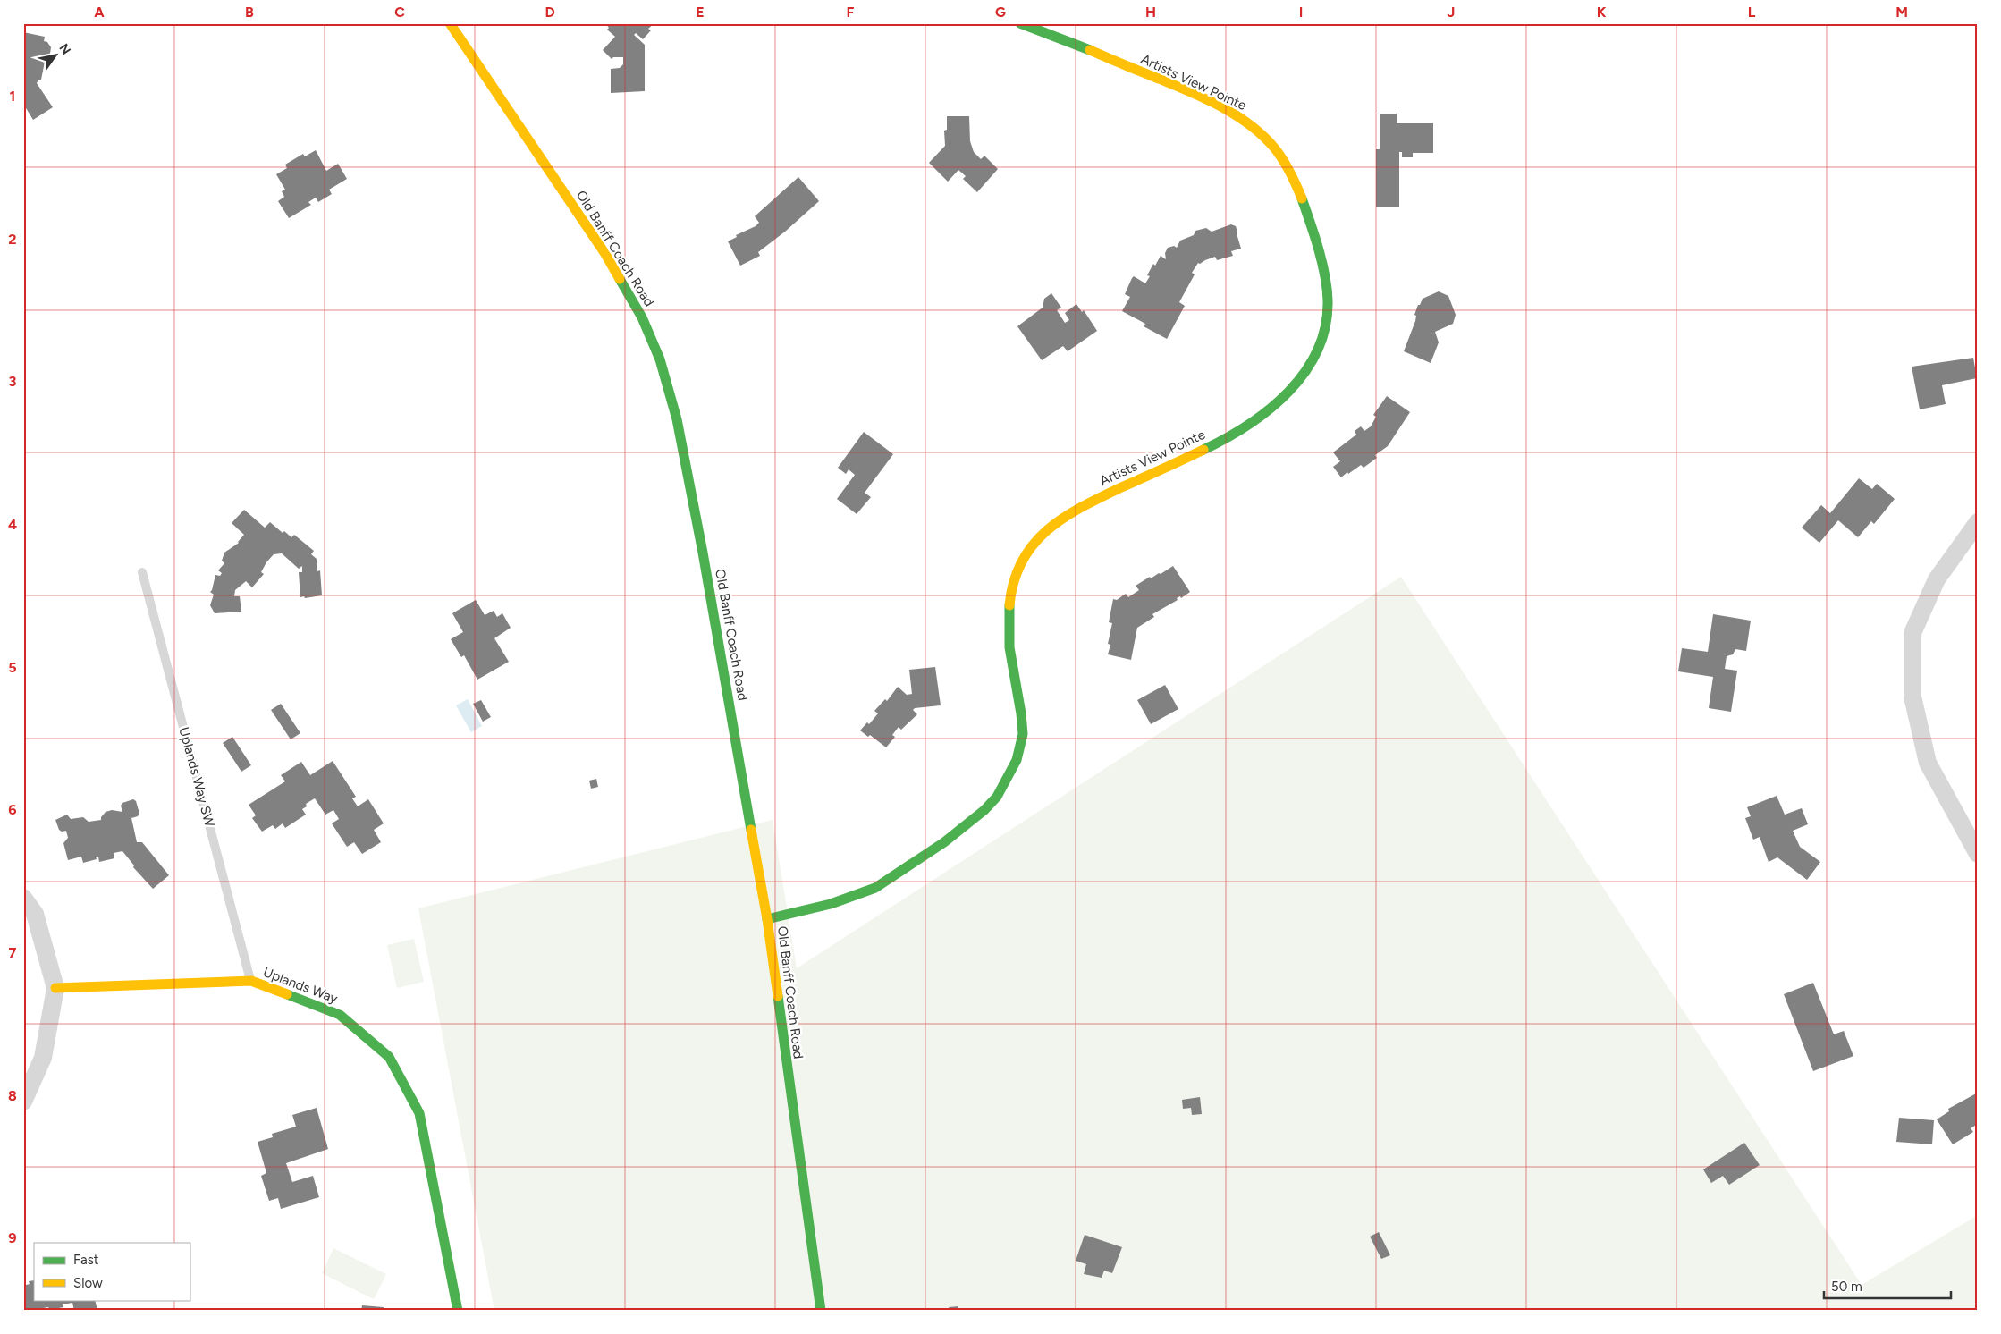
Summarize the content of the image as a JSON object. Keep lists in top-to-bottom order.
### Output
{
  "streets": {
    "street": ["Artists View Pointe", "Old Banff Coach Road", "Uplands Way"],
    "lane": ["Uplands Way SW"]
  },
  "crossings": [
    ["Artists View Pointe", "Old Banff Coach Road"],
    ["Uplands Way SW", "Uplands Way"]
  ],
  "legend": ["Fast", "Slow"],
  "scale_bar": "50 m",
  "north": "top right",
  "grid": {
    "columns": [
      "A",
      "B",
      "C",
      "D",
      "E",
      "F",
      "G",
      "H",
      "I",
      "J",
      "K",
      "L",
      "M"
    ],
    "rows": [
      "1",
      "2",
      "3",
      "4",
      "5",
      "6",
      "7",
      "8",
      "9"
    ]
  }
}
